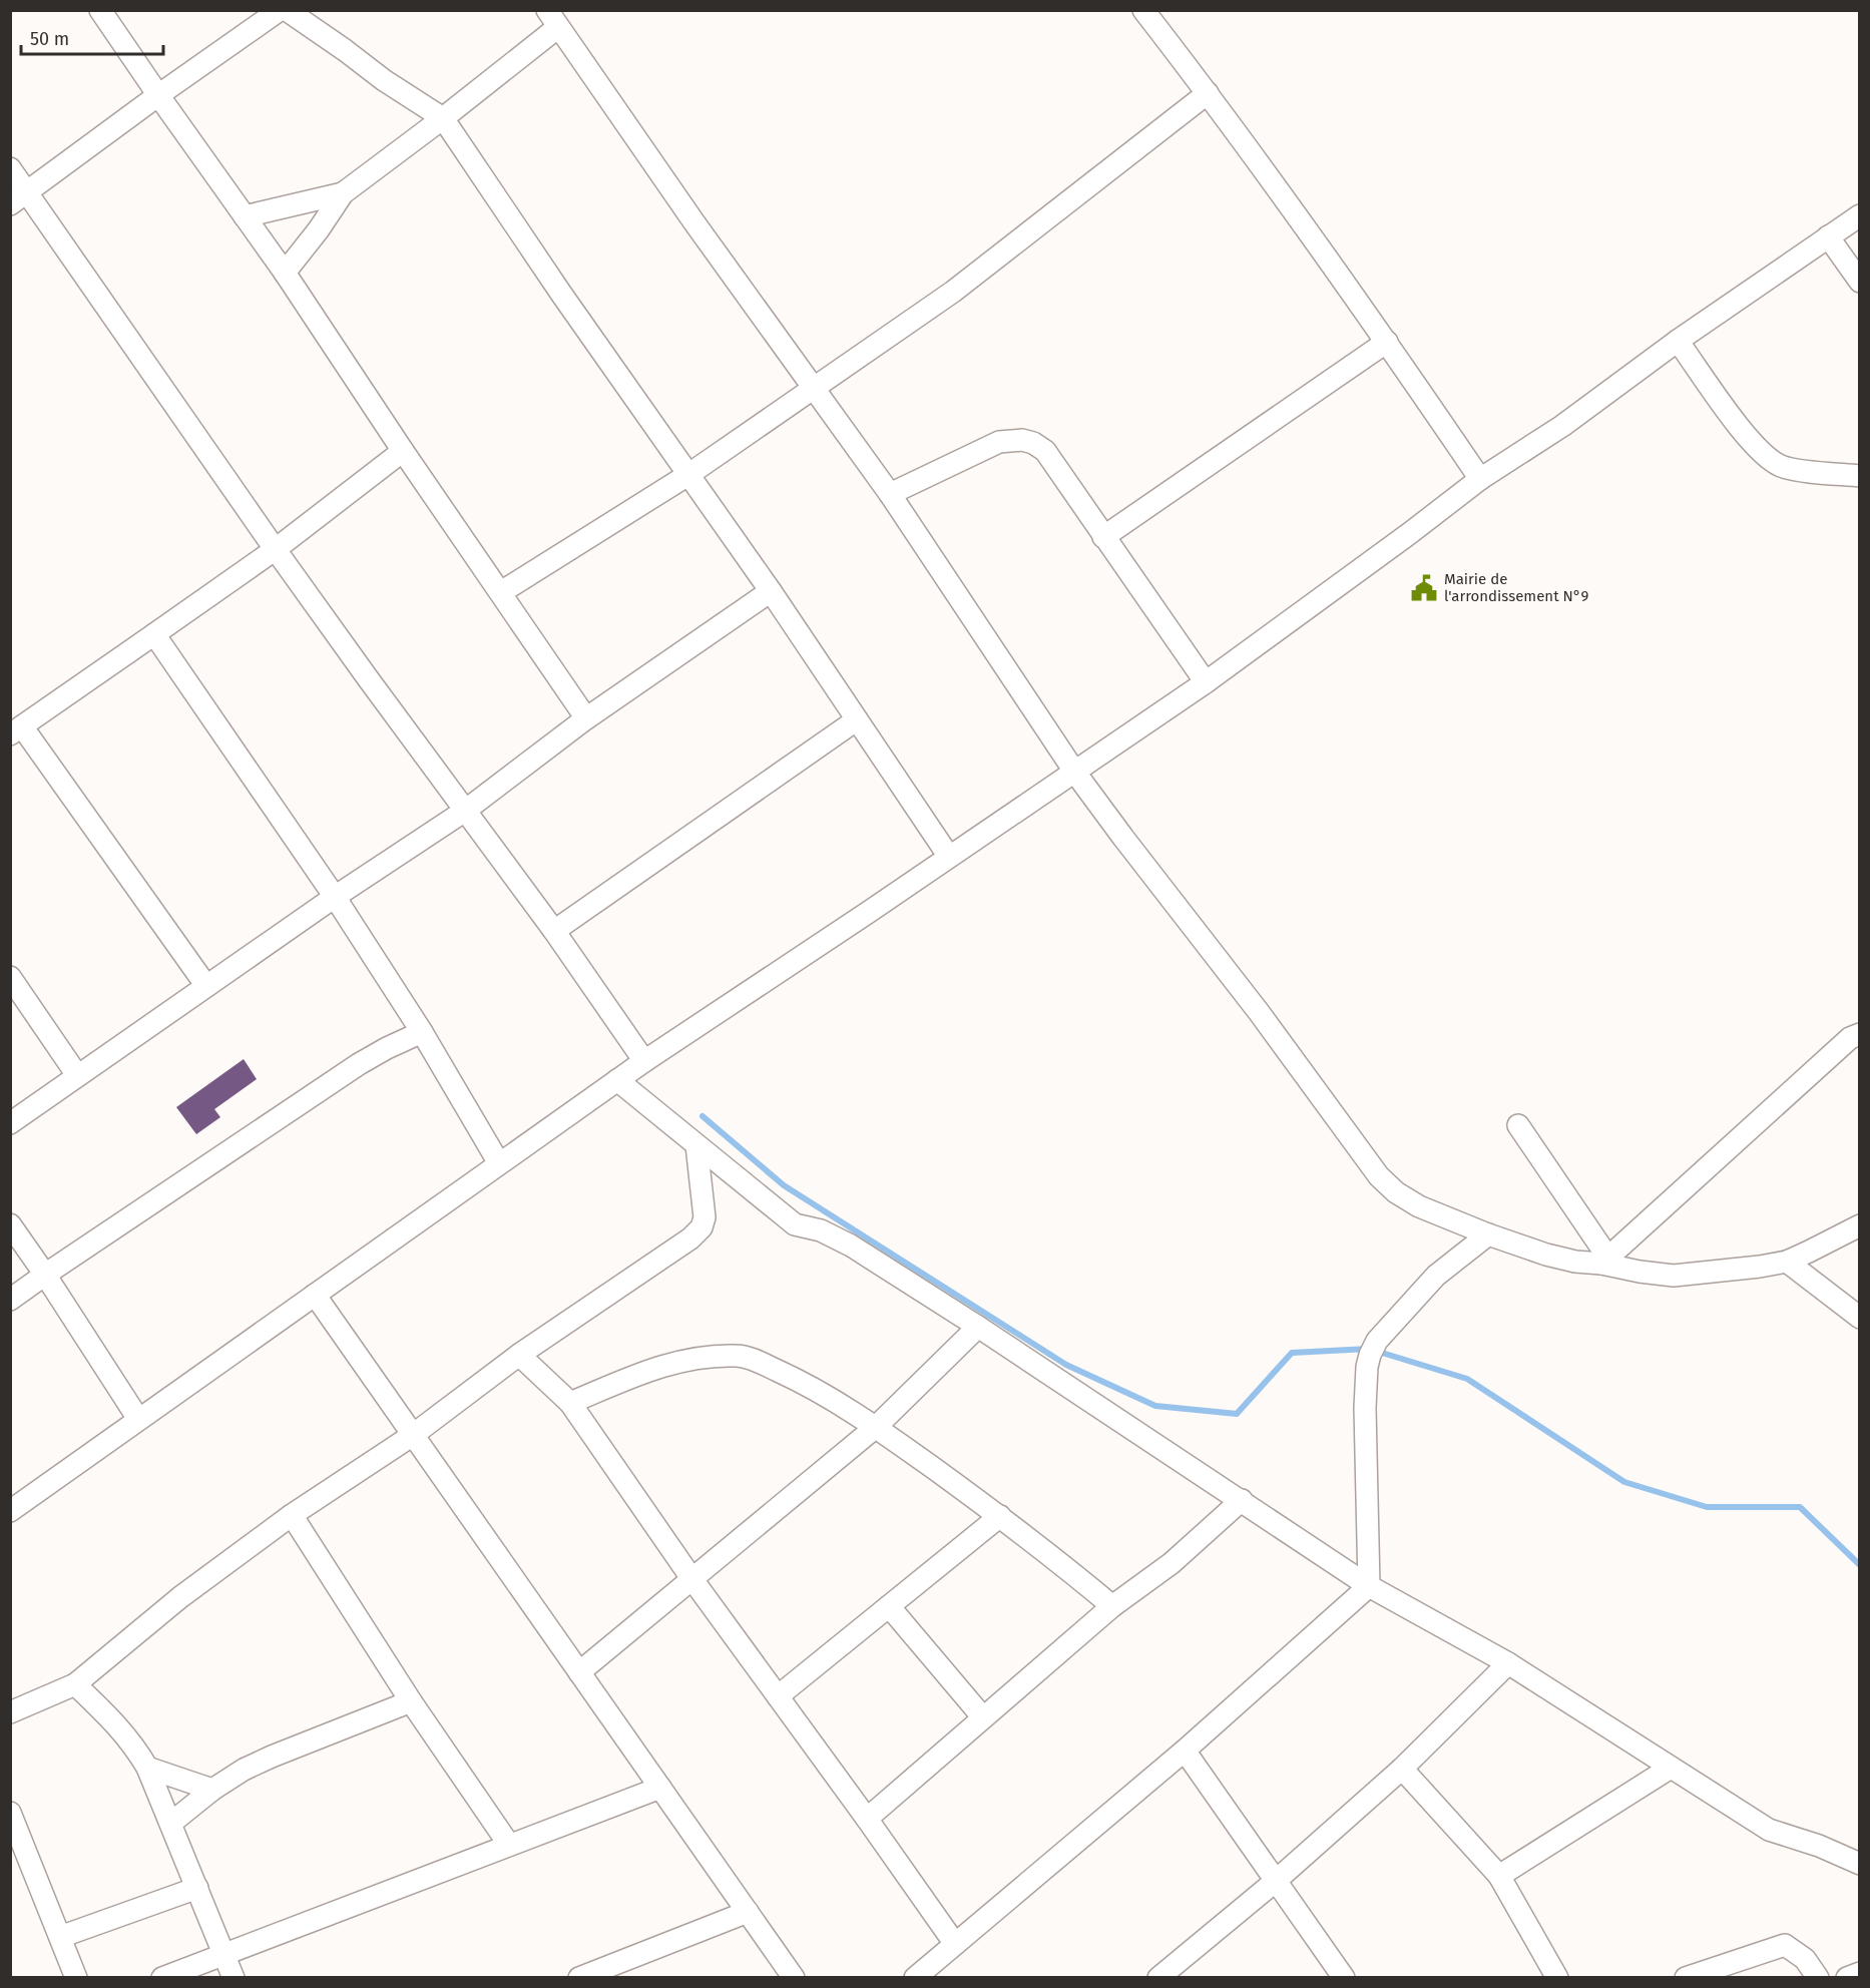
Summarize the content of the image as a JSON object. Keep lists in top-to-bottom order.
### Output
{
  "places": {
    "public building": ["Mairie de l'arrondissement N°9"]
  },
  "scale_bar": "50 m"
}
